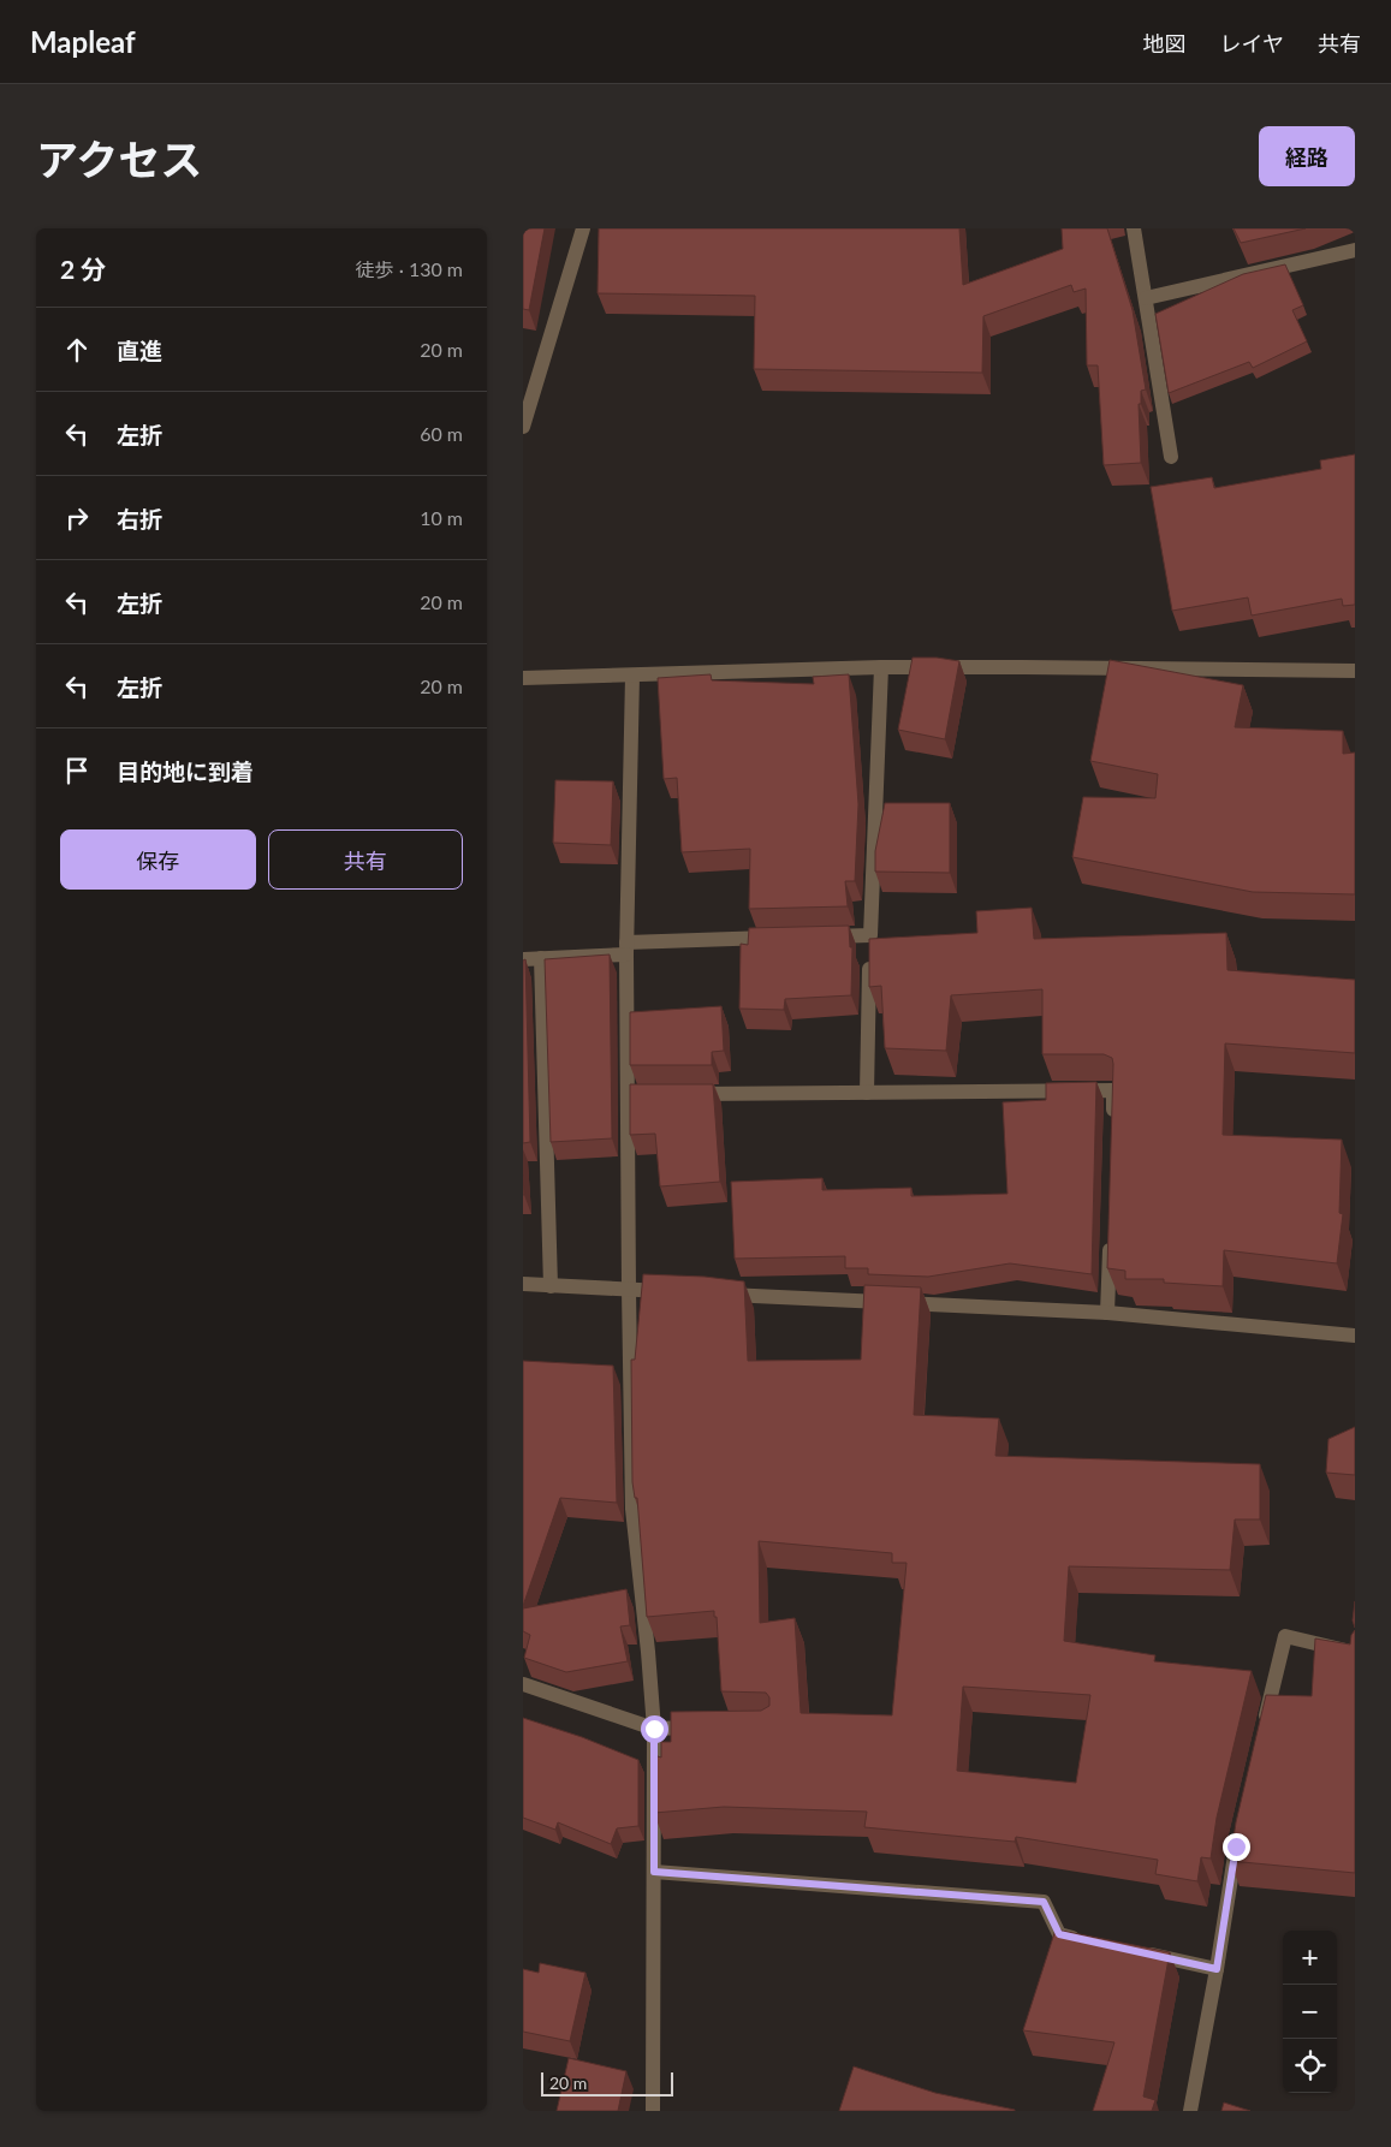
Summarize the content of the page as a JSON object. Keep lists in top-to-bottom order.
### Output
{
  "scale_bar": "20 m",
  "page": {
    "header": "Mapleaf",
    "nav": ["地図", "レイヤ", "共有"],
    "title": "アクセス",
    "buttons": [
      "経路",
      ["保存", "共有"]
    ],
    "heading": ["2 分", "徒歩 · 130 m"],
    "list": [
      ["直進", "20 m"],
      ["左折", "60 m"],
      ["右折", "10 m"],
      ["左折", "20 m"],
      ["左折", "20 m"],
      "目的地に到着"
    ],
    "map_buttons": ["+", "−"],
    "scale": "20 m"
  }
}
